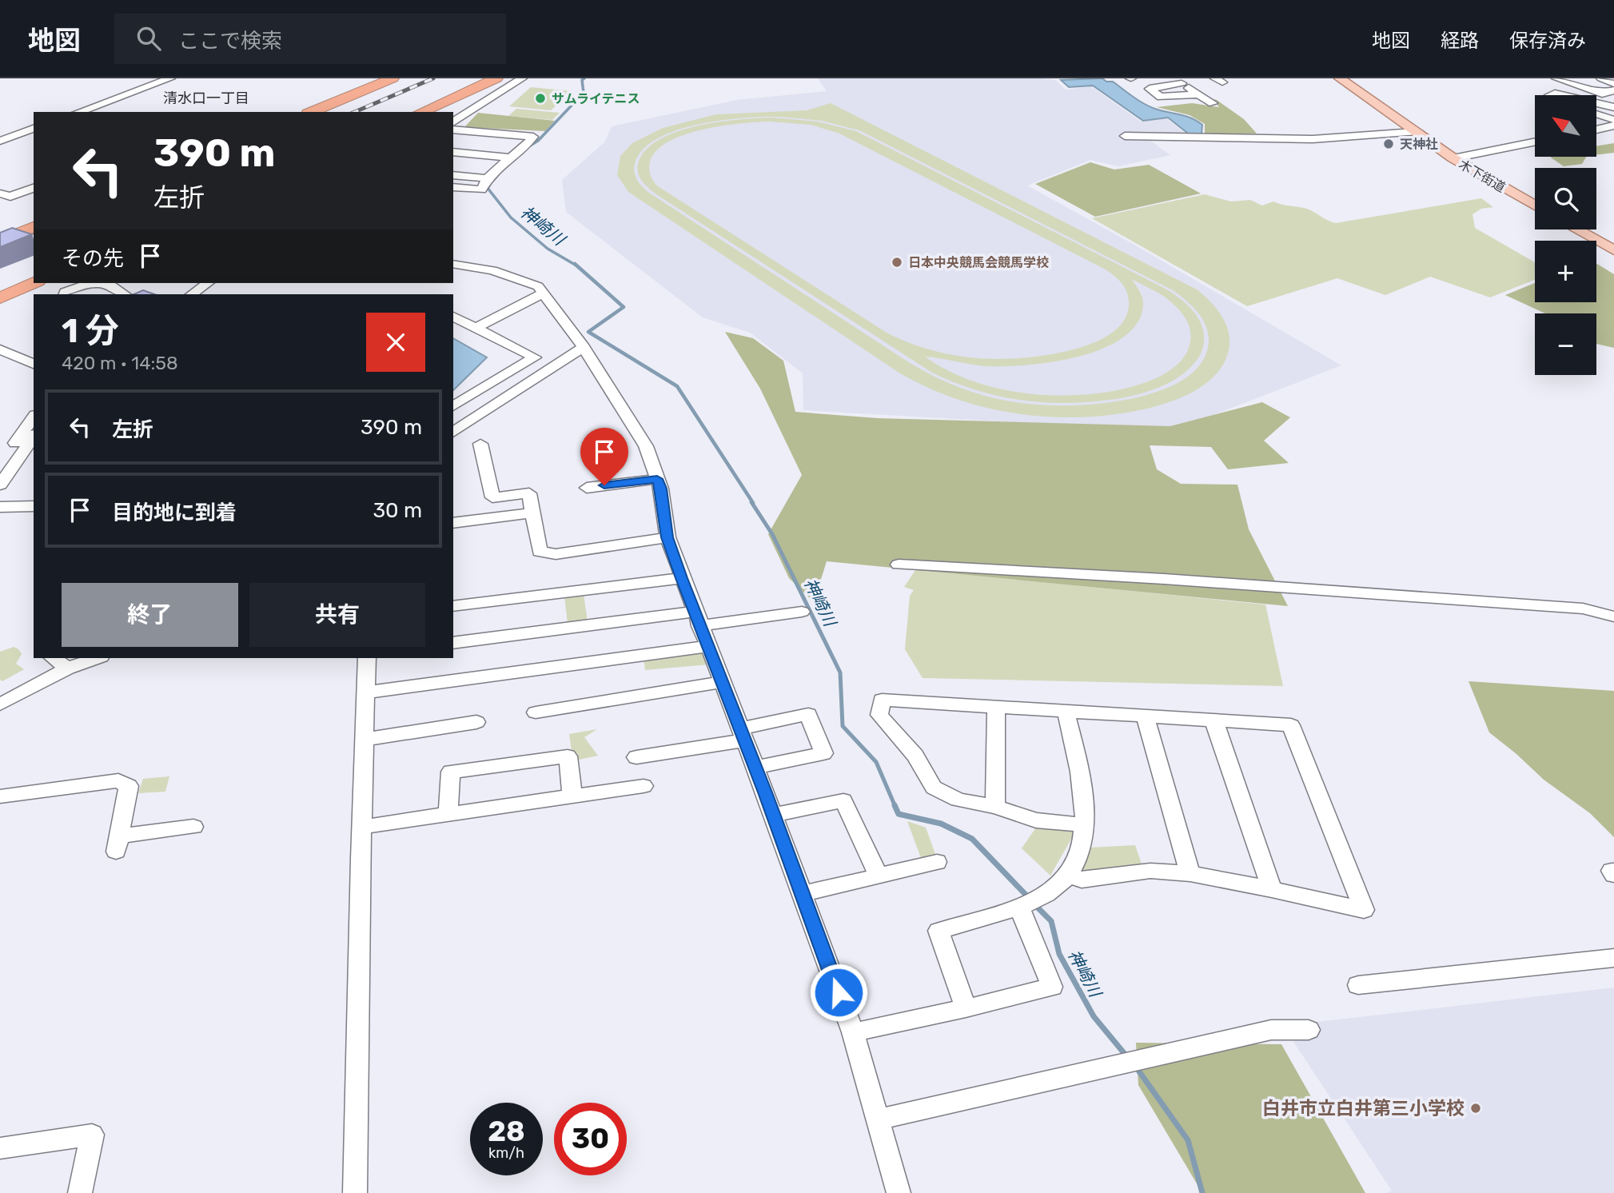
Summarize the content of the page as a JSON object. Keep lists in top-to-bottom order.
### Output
{
  "streets": {
    "main road": ["木下街道"]
  },
  "districts": ["清水口一丁目"],
  "water": ["神崎川"],
  "places": [
    "サムライテニス",
    "天神社",
    "日本中央競馬会競馬学校",
    "白井市立白井第三小学校"
  ],
  "north": "top left",
  "page": {
    "header": "地図",
    "search": "ここで検索",
    "nav": ["地図", "経路", "保存済み"],
    "map_buttons": ["+", "−"],
    "turn": ["390 m", "左折"],
    "then": "その先",
    "heading": ["1 分", "420 m · 14:58"],
    "list": [
      {
        "name": "左折",
        "value": "390 m"
      },
      {
        "name": "目的地に到着",
        "value": "30 m"
      }
    ],
    "buttons": ["終了", "共有"],
    "speed": "28 km/h",
    "limit": "30"
  }
}
